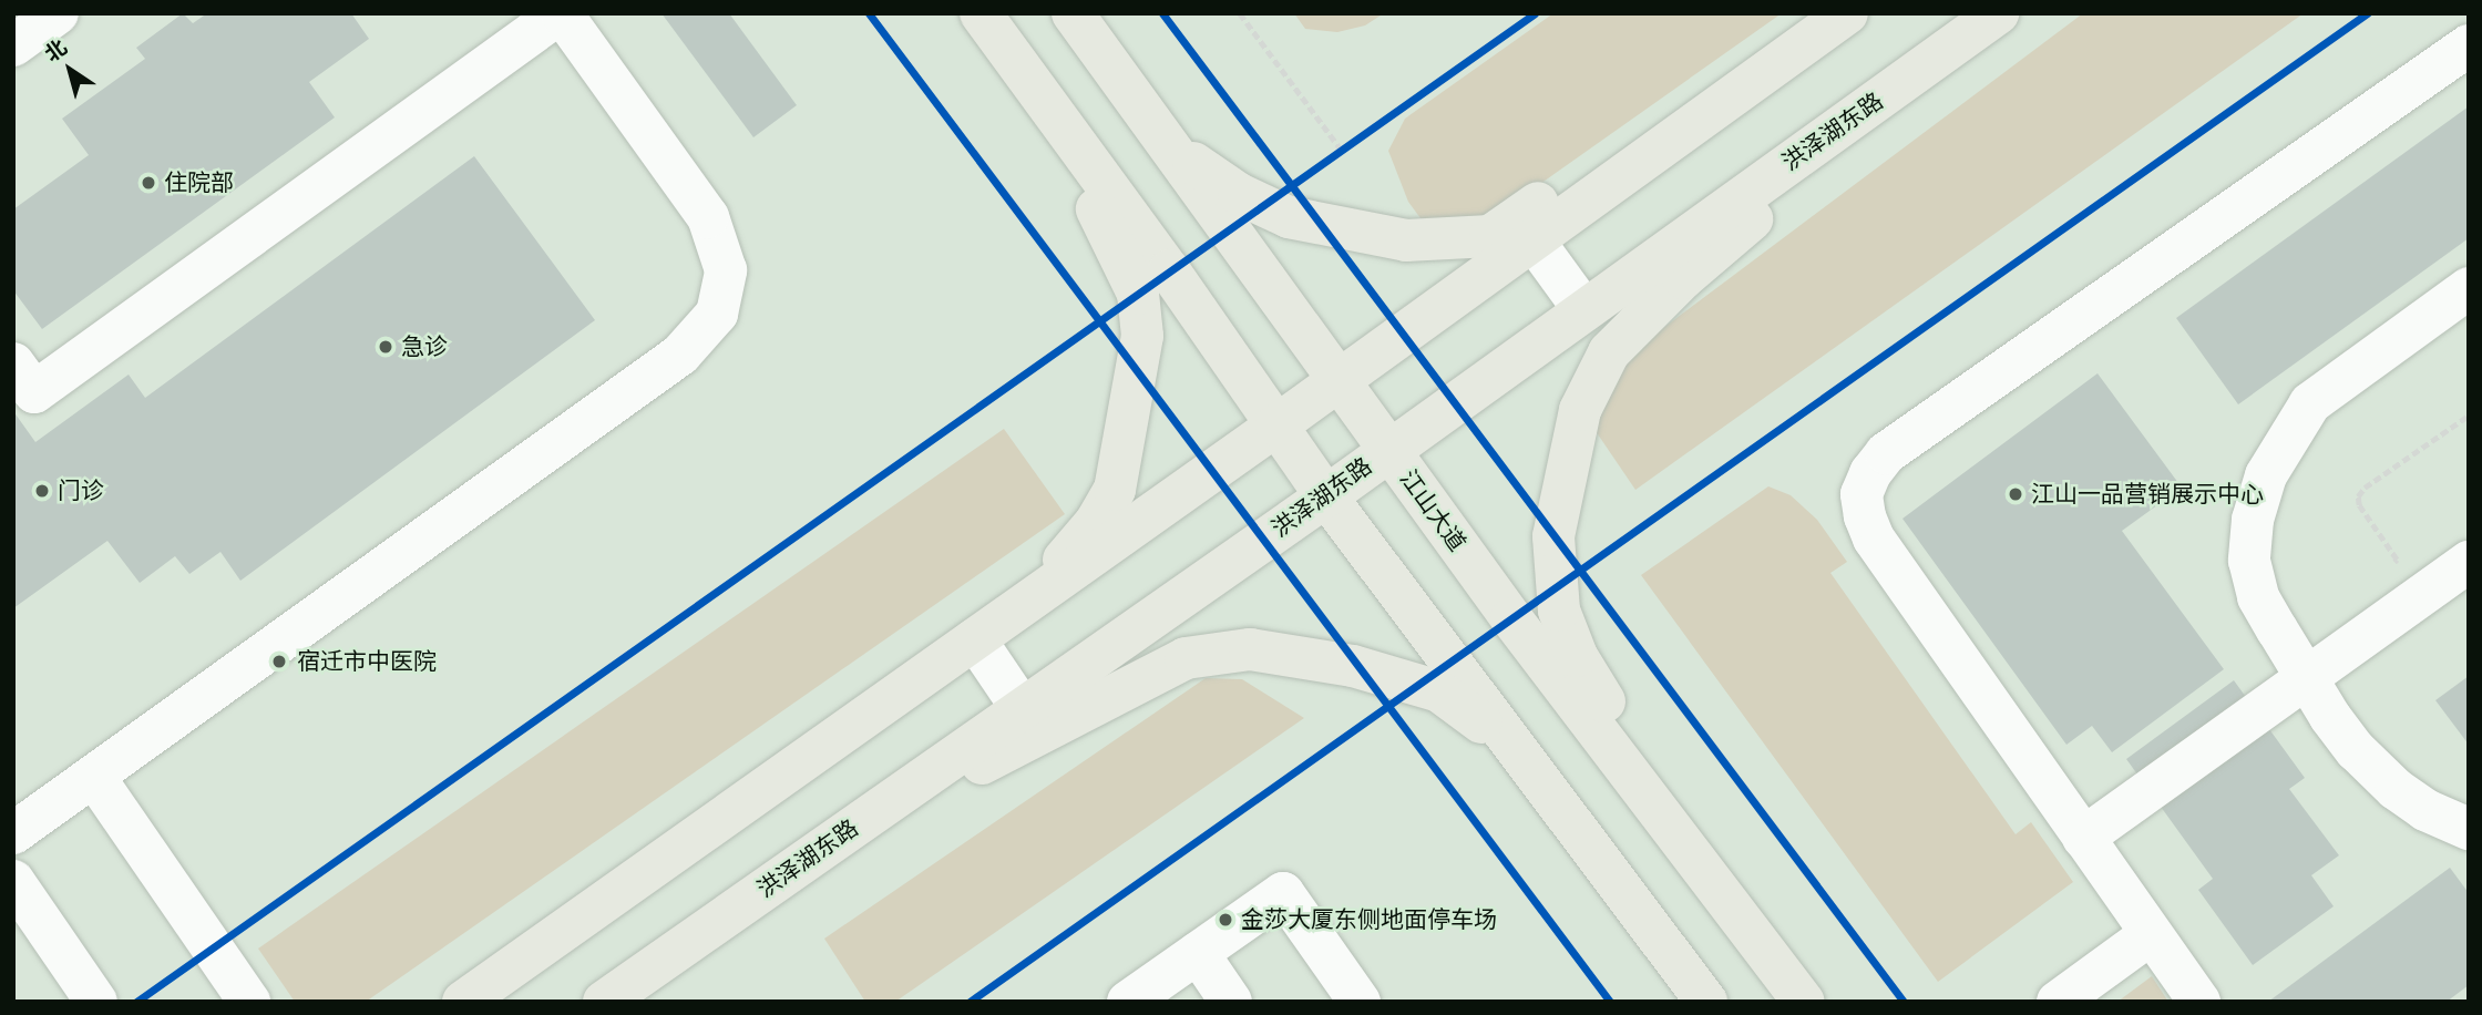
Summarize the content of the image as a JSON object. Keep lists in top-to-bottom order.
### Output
{
  "streets": {
    "main road": ["洪泽湖东路", "江山大道"]
  },
  "crossings": [
    ["洪泽湖东路", "江山大道"]
  ],
  "places": [
    "住院部",
    "急诊",
    "门诊",
    "江山一品营销展示中心",
    "宿迁市中医院",
    "金莎大厦东侧地面停车场"
  ],
  "north": "top left"
}
